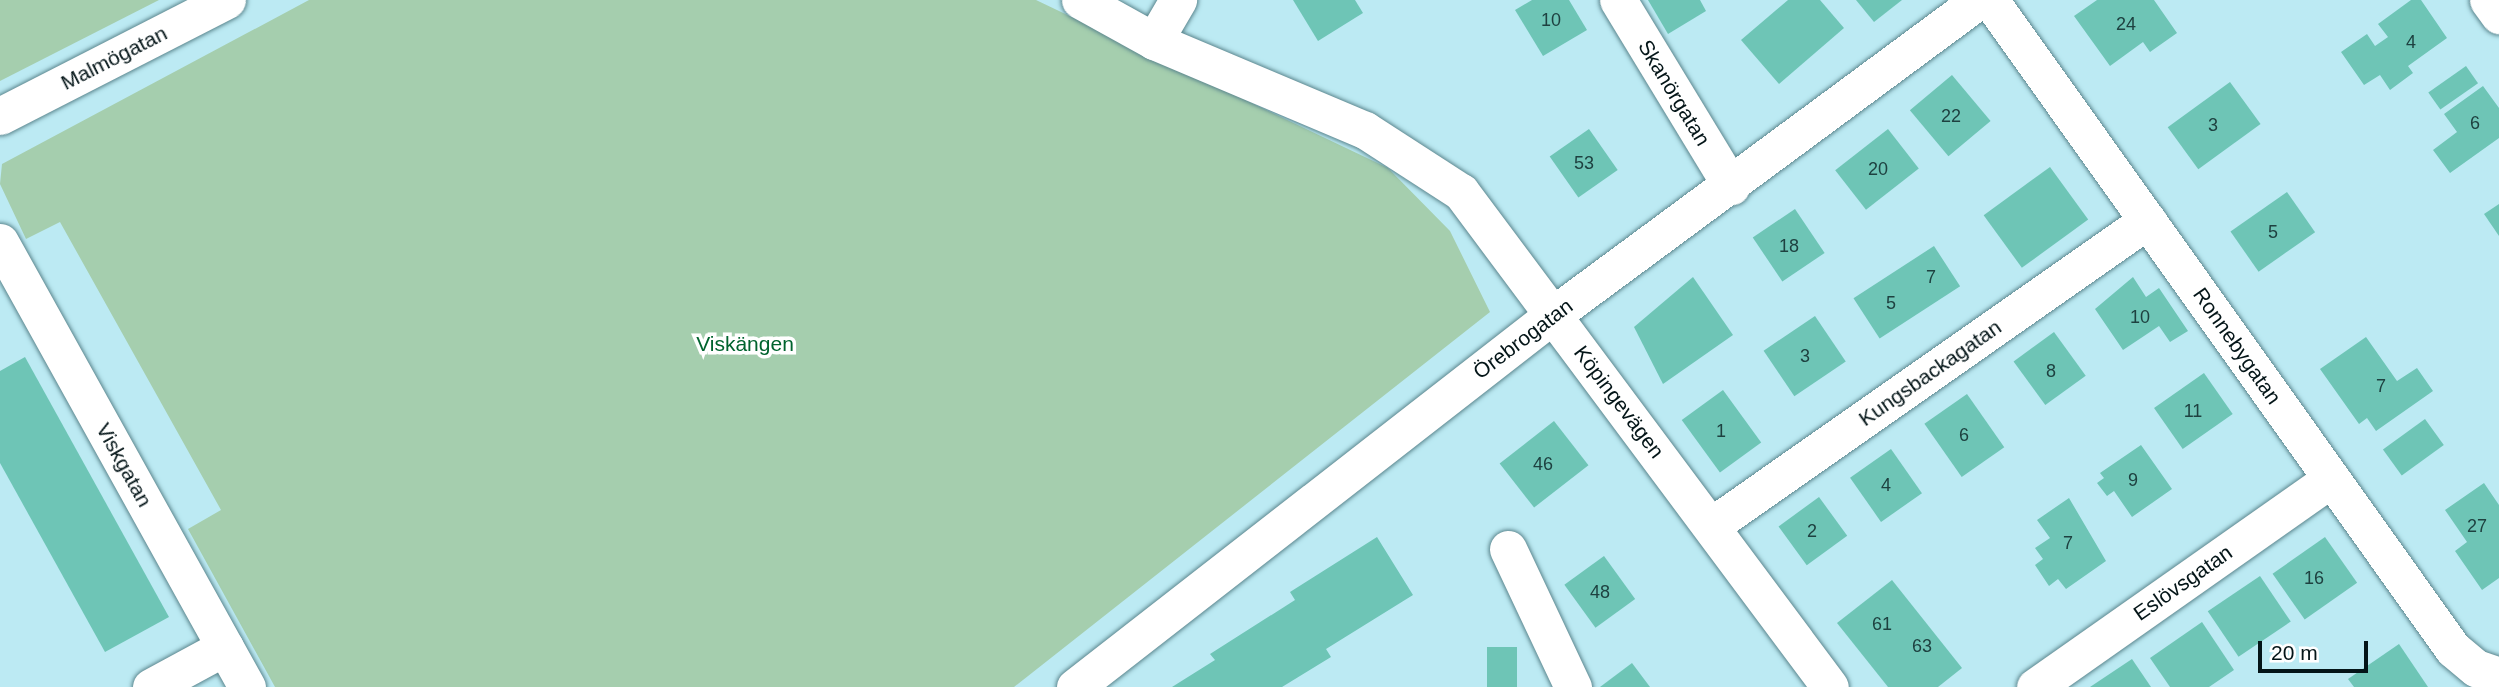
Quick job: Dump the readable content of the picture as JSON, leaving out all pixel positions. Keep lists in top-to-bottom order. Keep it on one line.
{"streets":{"street":["Malmögatan","Skanörgatan","Örebrogatan","Ronnebygatan","Kungsbackagatan","Köpingevägen","Viskgatan","Eslövsgatan"]},"crossings":[["Skanörgatan","Örebrogatan"],["Örebrogatan","Köpingevägen"],["Ronnebygatan","Kungsbackagatan"],["Ronnebygatan","Eslövsgatan"],["Kungsbackagatan","Köpingevägen"]],"parks":["Viskängen"],"house_numbers":["10","24","4","22","6","3","53","20","5","18","7","5","10","3","8","7","11","1","6","46","9","4","27","2","7","16","48","61","63"],"scale_bar":"20 m"}
